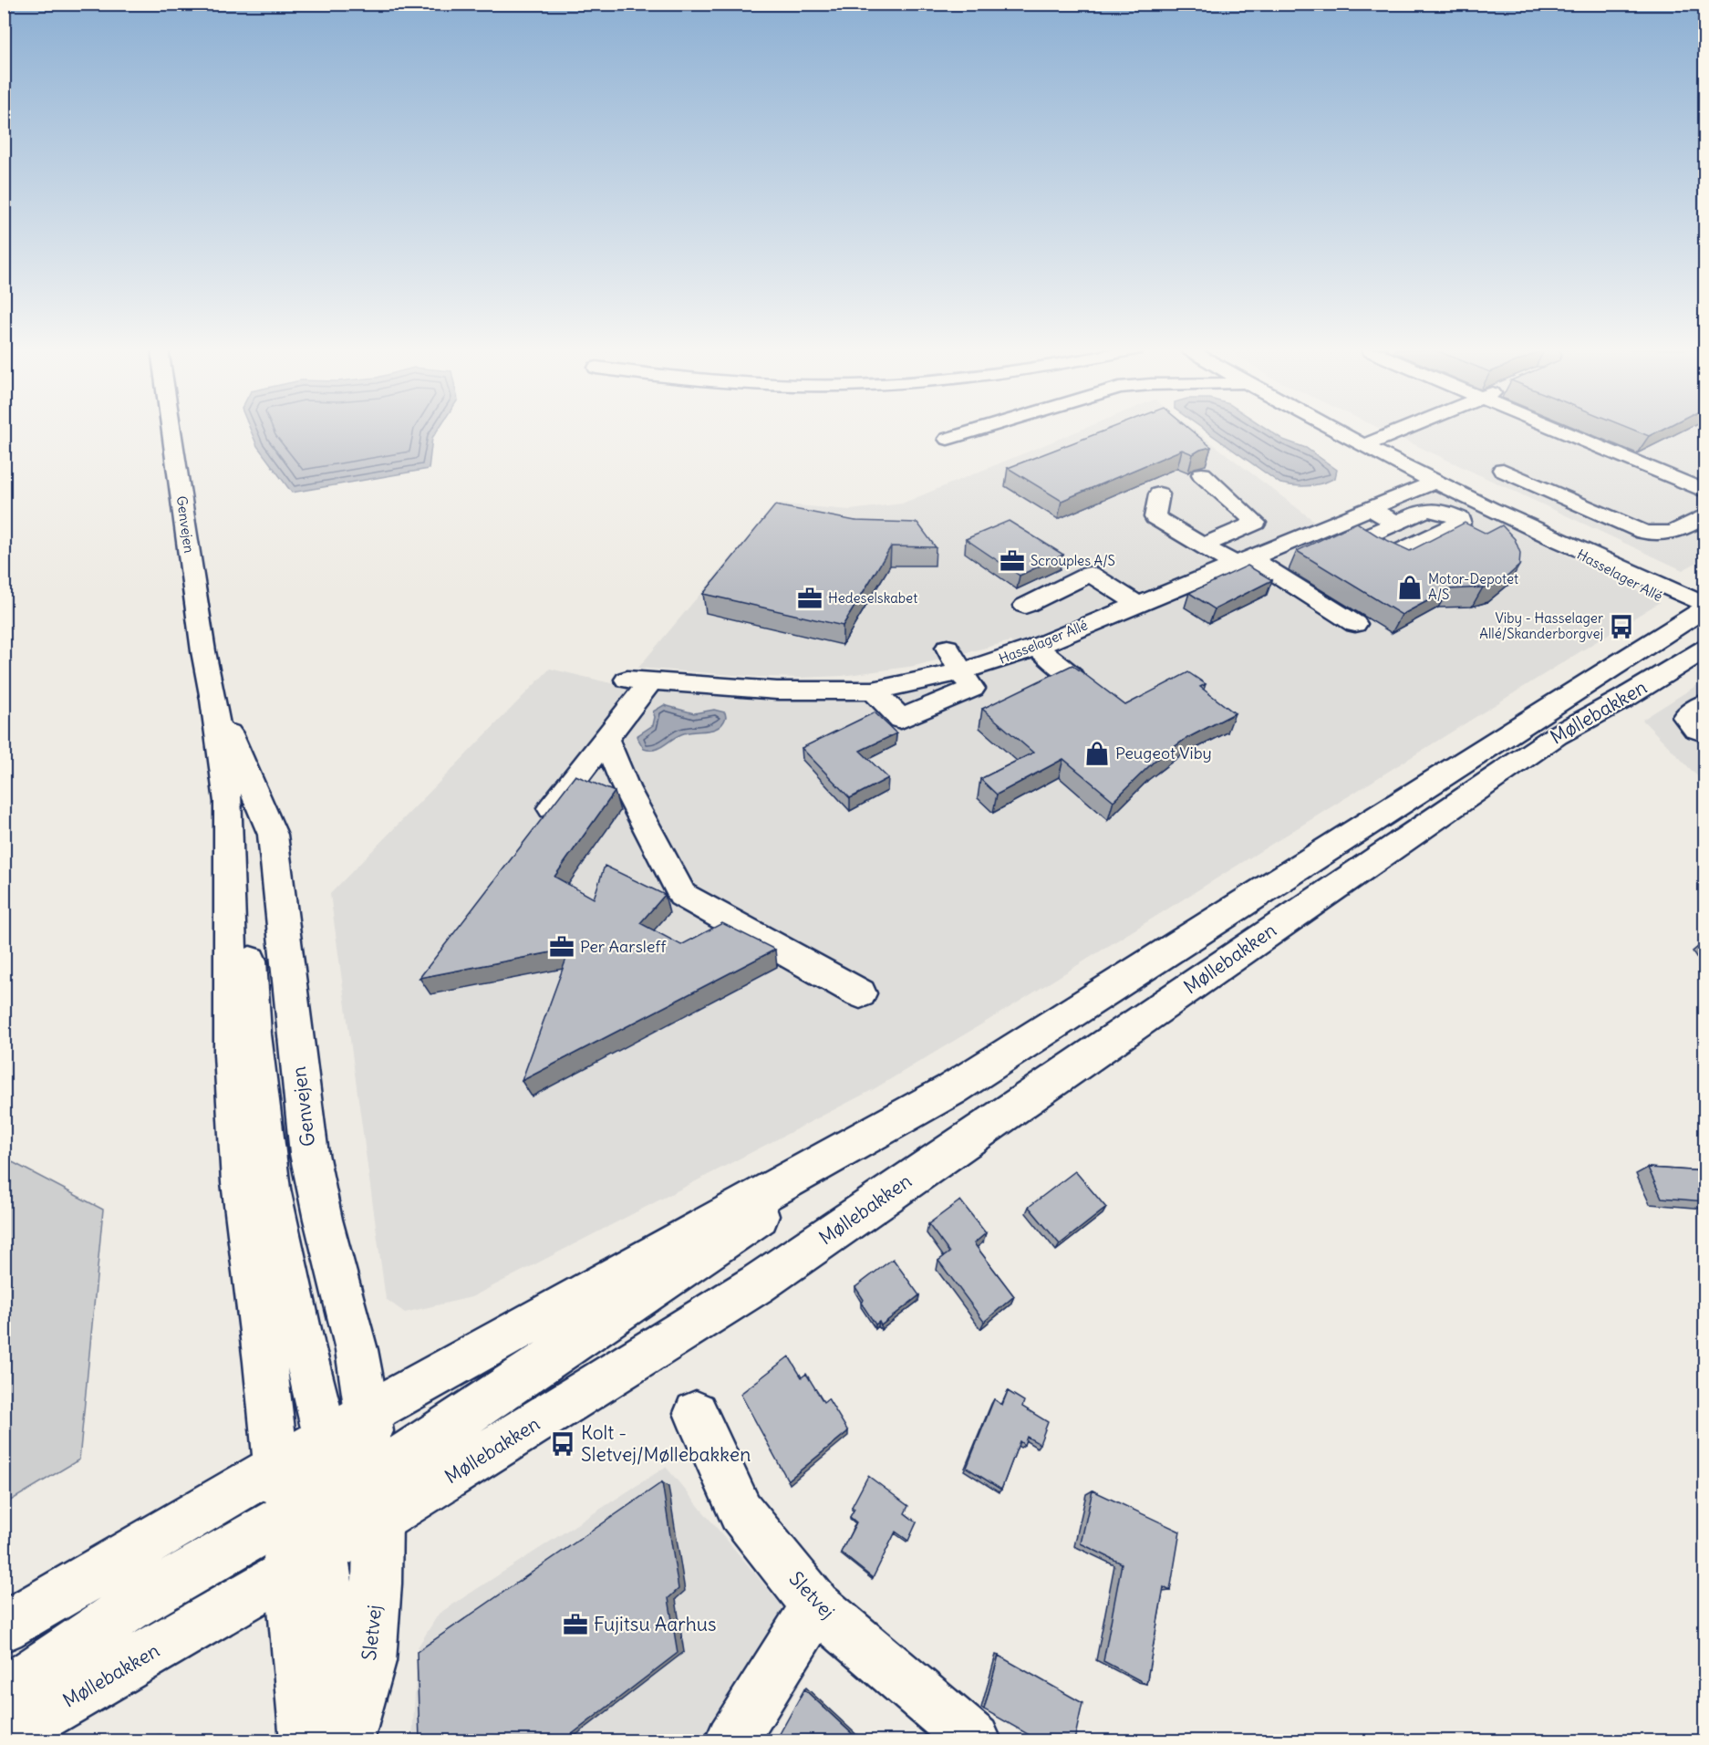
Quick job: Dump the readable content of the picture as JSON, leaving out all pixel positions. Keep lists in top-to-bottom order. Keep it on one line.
{"streets":{"street":["Genvejen","Hasselager Allé","Møllebakken","Sletvej"]},"crossings":[["Genvejen","Møllebakken"],["Genvejen","Sletvej"],["Hasselager Allé","Møllebakken"],["Møllebakken","Sletvej"]],"places":{"office":["Scrouples A/S","Hedeselskabet","Per Aarsleff","Fujitsu Aarhus"],"shop":["Motor-Depotet A/S","Peugeot Viby"],"bus stop":["Viby - Hasselager Allé/Skanderborgvej","Kolt - Sletvej/Møllebakken"]}}
